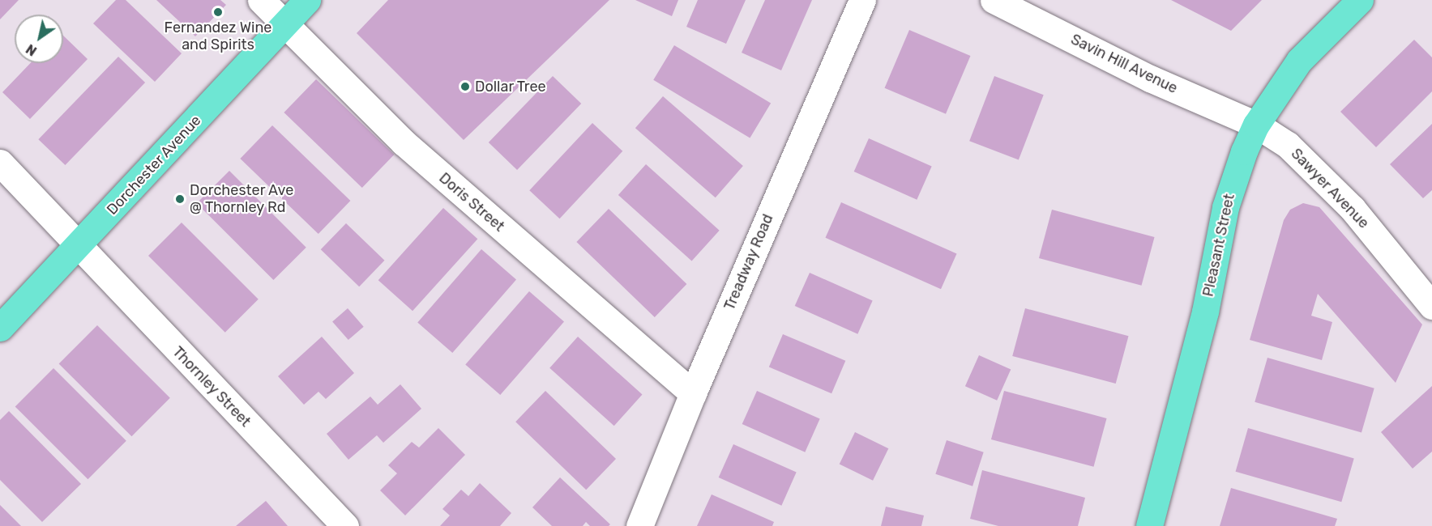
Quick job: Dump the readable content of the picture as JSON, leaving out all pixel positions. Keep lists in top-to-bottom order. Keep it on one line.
{"streets":{"main road":["Dorchester Avenue","Pleasant Street"],"street":["Savin Hill Avenue","Sawyer Avenue","Doris Street","Treadway Road","Thornley Street"]},"crossings":[["Savin Hill Avenue","Sawyer Avenue"],["Savin Hill Avenue","Pleasant Street"],["Dorchester Avenue","Doris Street"],["Dorchester Avenue","Thornley Street"],["Sawyer Avenue","Pleasant Street"],["Doris Street","Treadway Road"]],"places":["Fernandez Wine and Spirits","Dollar Tree","Dorchester Ave @ Thornley Rd"],"north":"bottom left"}
